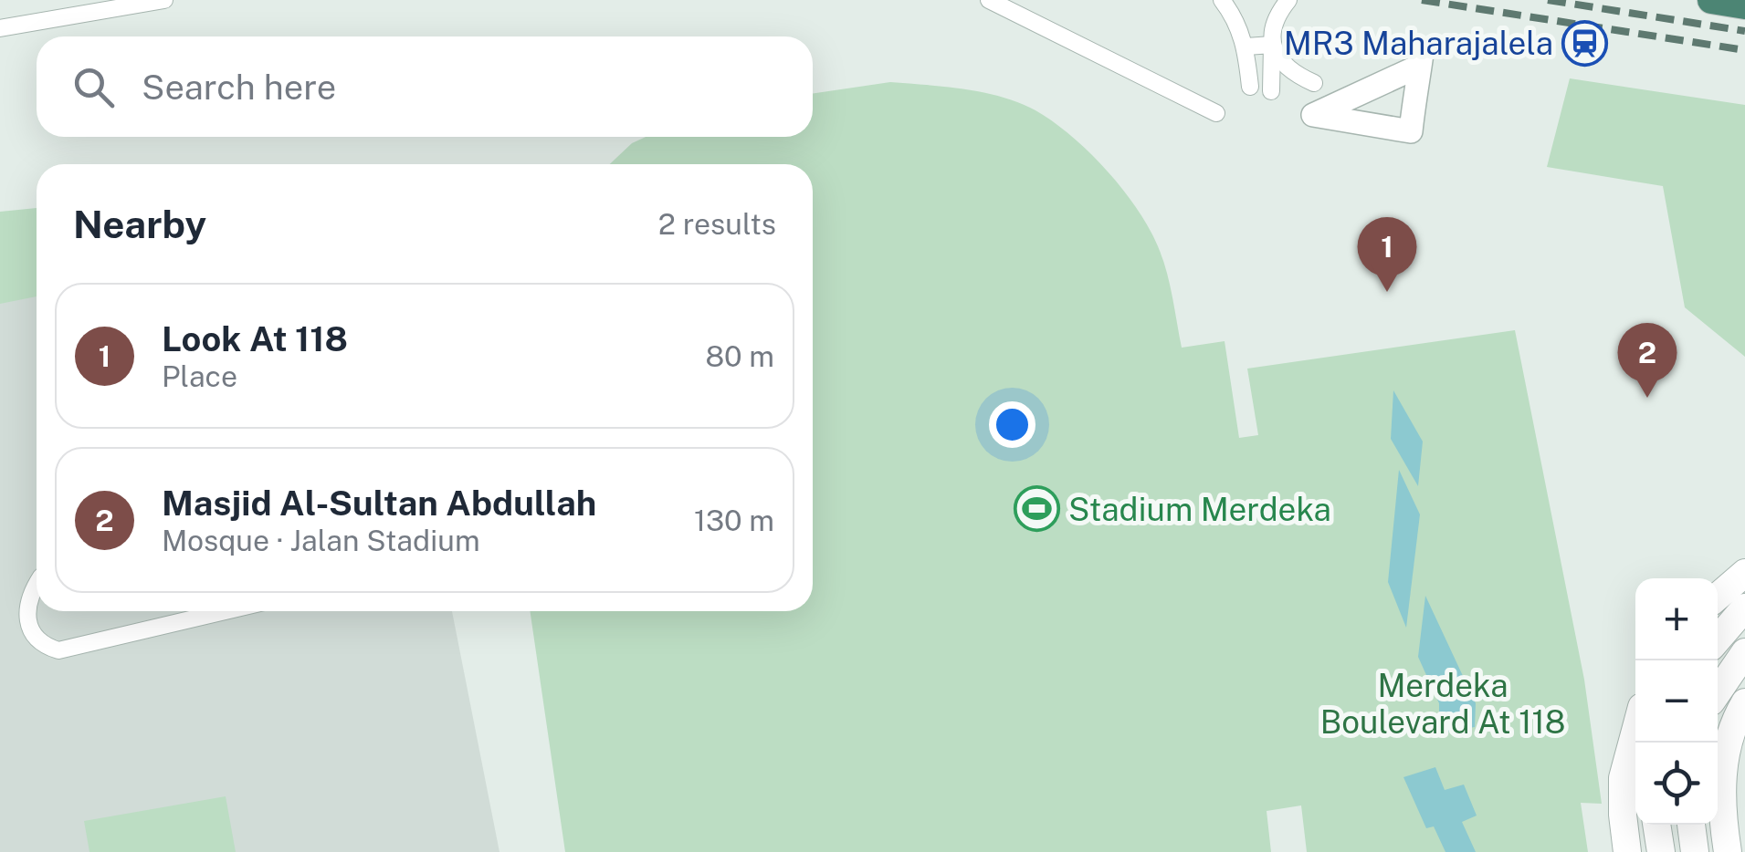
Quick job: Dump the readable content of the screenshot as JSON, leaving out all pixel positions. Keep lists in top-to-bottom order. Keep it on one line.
{"parks":["Merdeka Boulevard At 118"],"places":{"station":["MR3 Maharajalela"],"sports":["Stadium Merdeka"]},"page":{"search":"Search here","heading":["Nearby","2 results"],"pins":["1","2"],"list":[{"mark":"1","name":"Look At 118","note":"Place","value":"80 m"},{"mark":"2","name":"Masjid Al-Sultan Abdullah","note":"Mosque · Jalan Stadium","value":"130 m"}],"map_buttons":["+","−"]}}
